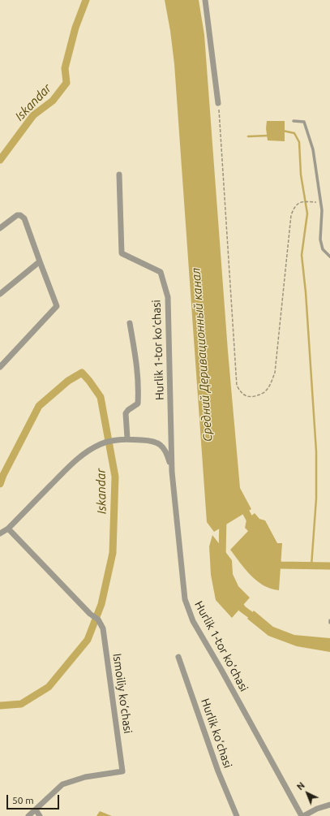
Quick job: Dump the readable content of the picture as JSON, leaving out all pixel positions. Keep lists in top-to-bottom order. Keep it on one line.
{"streets":{"street":["Hurlik 1-tor ko‘chasi","Ismoiliy ko‘chasi","Hurlik ko‘chasi"]},"crossings":[["Hurlik 1-tor ko‘chasi","Ismoiliy ko‘chasi"]],"water":["Iskandar","Средний Деривационный канал"],"scale_bar":"50 m","north":"top left"}
